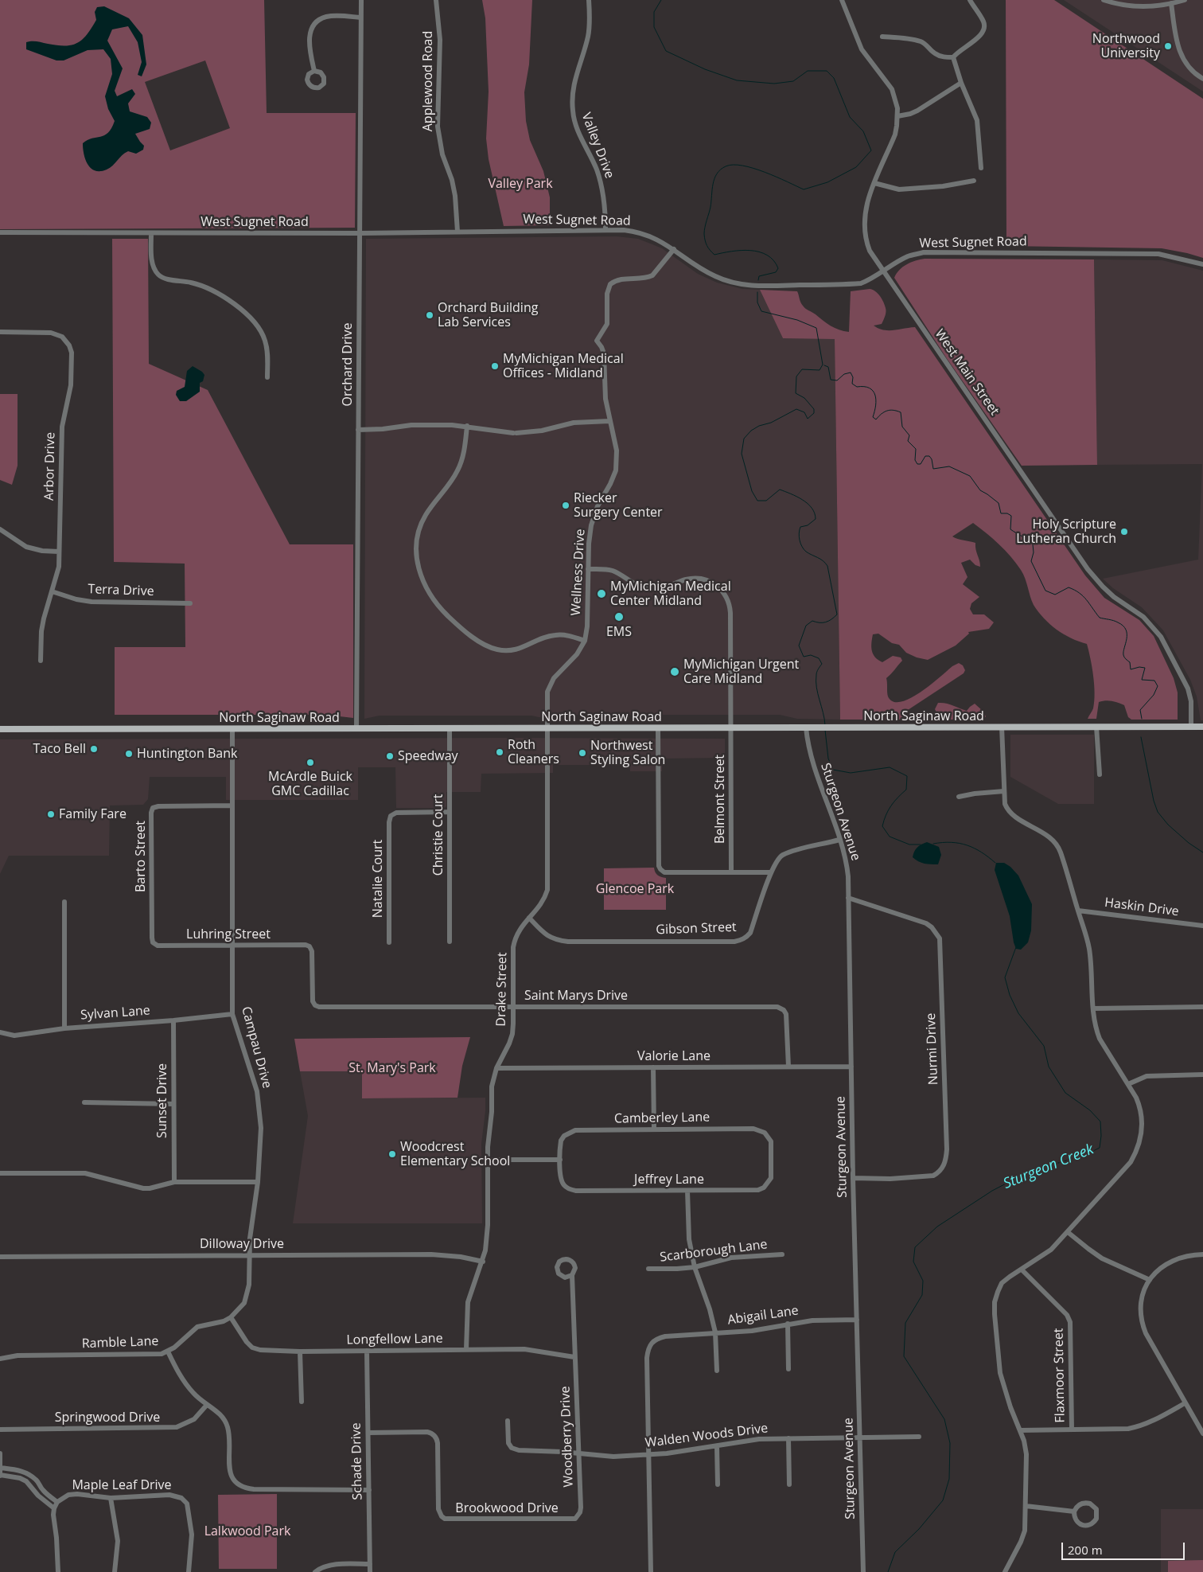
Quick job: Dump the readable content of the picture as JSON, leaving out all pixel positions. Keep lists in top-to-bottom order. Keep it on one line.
{"streets":{"main road":["North Saginaw Road"],"street":["Applewood Road","Valley Drive","West Sugnet Road","Orchard Drive","West Main Street","Arbor Drive","Wellness Drive","Terra Drive","Belmont Street","Sturgeon Avenue","Christie Court","Barto Street","Natalie Court","Haskin Drive","Gibson Street","Luhring Street","Drake Street","Saint Marys Drive","Sylvan Lane","Campau Drive","Nurmi Drive","Valorie Lane","Sunset Drive","Camberley Lane","Jeffrey Lane","Dilloway Drive","Scarborough Lane","Abigail Lane","Longfellow Lane","Ramble Lane","Flaxmoor Street","Springwood Drive","Walden Woods Drive","Woodberry Drive","Schade Drive","Maple Leaf Drive","Brookwood Drive"]},"crossings":[["Applewood Road","West Sugnet Road"],["Valley Drive","West Sugnet Road"],["West Sugnet Road","Orchard Drive"],["West Sugnet Road","West Main Street"],["West Sugnet Road","Wellness Drive"],["Orchard Drive","North Saginaw Road"],["West Main Street","North Saginaw Road"],["Arbor Drive","Terra Drive"],["Wellness Drive","North Saginaw Road"],["Wellness Drive","Belmont Street"],["Wellness Drive","Drake Street"],["North Saginaw Road","Belmont Street"],["North Saginaw Road","Sturgeon Avenue"],["North Saginaw Road","Christie Court"],["North Saginaw Road","Drake Street"],["North Saginaw Road","Campau Drive"],["Sturgeon Avenue","Gibson Street"],["Sturgeon Avenue","Nurmi Drive"],["Sturgeon Avenue","Valorie Lane"],["Sturgeon Avenue","Abigail Lane"],["Sturgeon Avenue","Walden Woods Drive"],["Christie Court","Natalie Court"],["Barto Street","Luhring Street"],["Barto Street","Campau Drive"],["Gibson Street","Drake Street"],["Luhring Street","Saint Marys Drive"],["Luhring Street","Campau Drive"],["Drake Street","Saint Marys Drive"],["Drake Street","Valorie Lane"],["Drake Street","Dilloway Drive"],["Drake Street","Longfellow Lane"],["Saint Marys Drive","Valorie Lane"],["Sylvan Lane","Campau Drive"],["Sylvan Lane","Sunset Drive"],["Campau Drive","Dilloway Drive"],["Campau Drive","Longfellow Lane"],["Campau Drive","Ramble Lane"],["Camberley Lane","Jeffrey Lane"],["Abigail Lane","Walden Woods Drive"],["Longfellow Lane","Ramble Lane"],["Longfellow Lane","Woodberry Drive"],["Longfellow Lane","Schade Drive"],["Walden Woods Drive","Woodberry Drive"],["Woodberry Drive","Brookwood Drive"],["Schade Drive","Brookwood Drive"]],"water":["Sturgeon Creek"],"parks":["Valley Park","Glencoe Park","St. Mary's Park","Lalkwood Park"],"places":["Northwood University","Orchard Building Lab Services","MyMichigan Medical Offices - Midland","Riecker Surgery Center","Holy Scripture Lutheran Church","MyMichigan Medical Center Midland","EMS","MyMichigan Urgent Care Midland","Taco Bell","Roth Cleaners","Northwest Styling Salon","Huntington Bank","Speedway","McArdle Buick GMC Cadillac","Family Fare","Woodcrest Elementary School"],"scale_bar":"200 m"}
